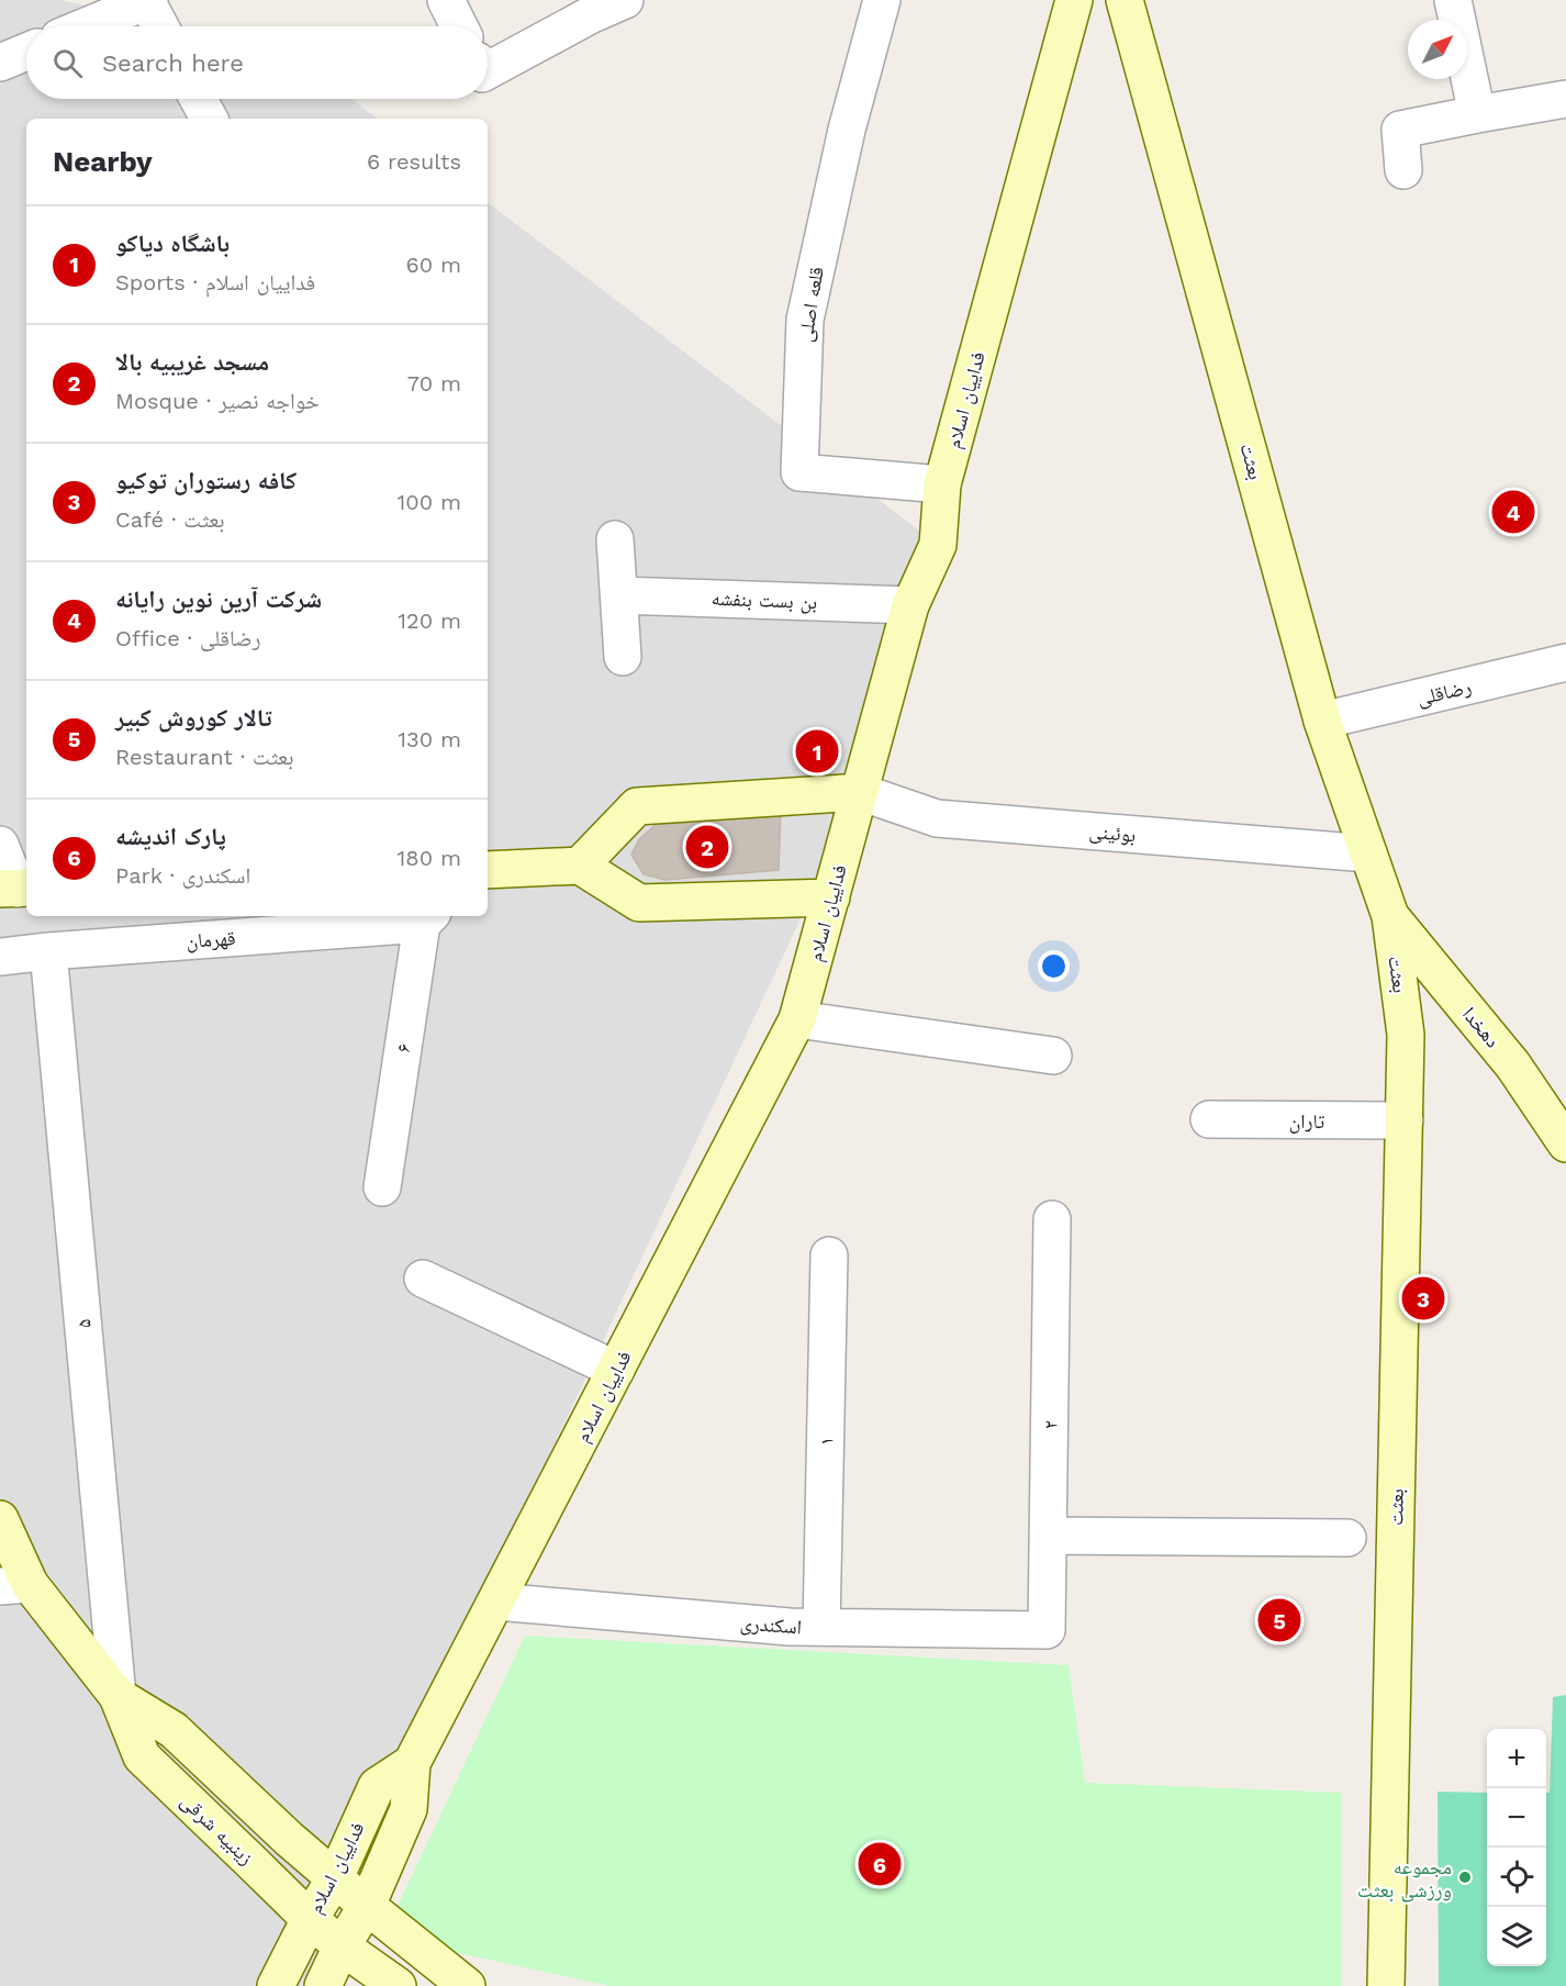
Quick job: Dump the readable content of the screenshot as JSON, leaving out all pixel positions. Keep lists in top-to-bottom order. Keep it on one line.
{"streets":{"main road":["فداییان اسلام","بعثت","دهخدا","زینبیه شرقی"],"street":["قلعه اصلی","بن بست بنفشه","رضاقلی","بوئینی","قهرمان","۶","تاران","۵","۲","۱","اسکندری"]},"crossings":[["قلعه اصلی","فداییان اسلام"],["فداییان اسلام","بن بست بنفشه"],["فداییان اسلام","بوئینی"],["فداییان اسلام","اسکندری"],["فداییان اسلام","زینبیه شرقی"],["بعثت","رضاقلی"],["بعثت","بوئینی"],["بعثت","دهخدا"],["بعثت","تاران"],["قهرمان","۶"],["قهرمان","۵"],["۵","زینبیه شرقی"],["۲","اسکندری"],["۱","اسکندری"]],"places":["مجموعه ورزشی بعثت"],"north":"top right","page":{"search":"Search here","heading":["Nearby","6 results"],"list":[{"mark":"1","name":"باشگاه دیاکو","note":"Sports · فداییان اسلام","value":"60 m"},{"mark":"2","name":"مسجد غریبیه بالا","note":"Mosque · خواجه نصیر","value":"70 m"},{"mark":"3","name":"کافه رستوران توکیو","note":"Café · بعثت","value":"100 m"},{"mark":"4","name":"شرکت آرین نوین رایانه","note":"Office · رضاقلی","value":"120 m"},{"mark":"5","name":"تالار کوروش کبیر","note":"Restaurant · بعثت","value":"130 m"},{"mark":"6","name":"پارک اندیشه","note":"Park · اسکندری","value":"180 m"}],"pins":["4","1","2","3","5","6"],"map_buttons":["+","−"]}}
